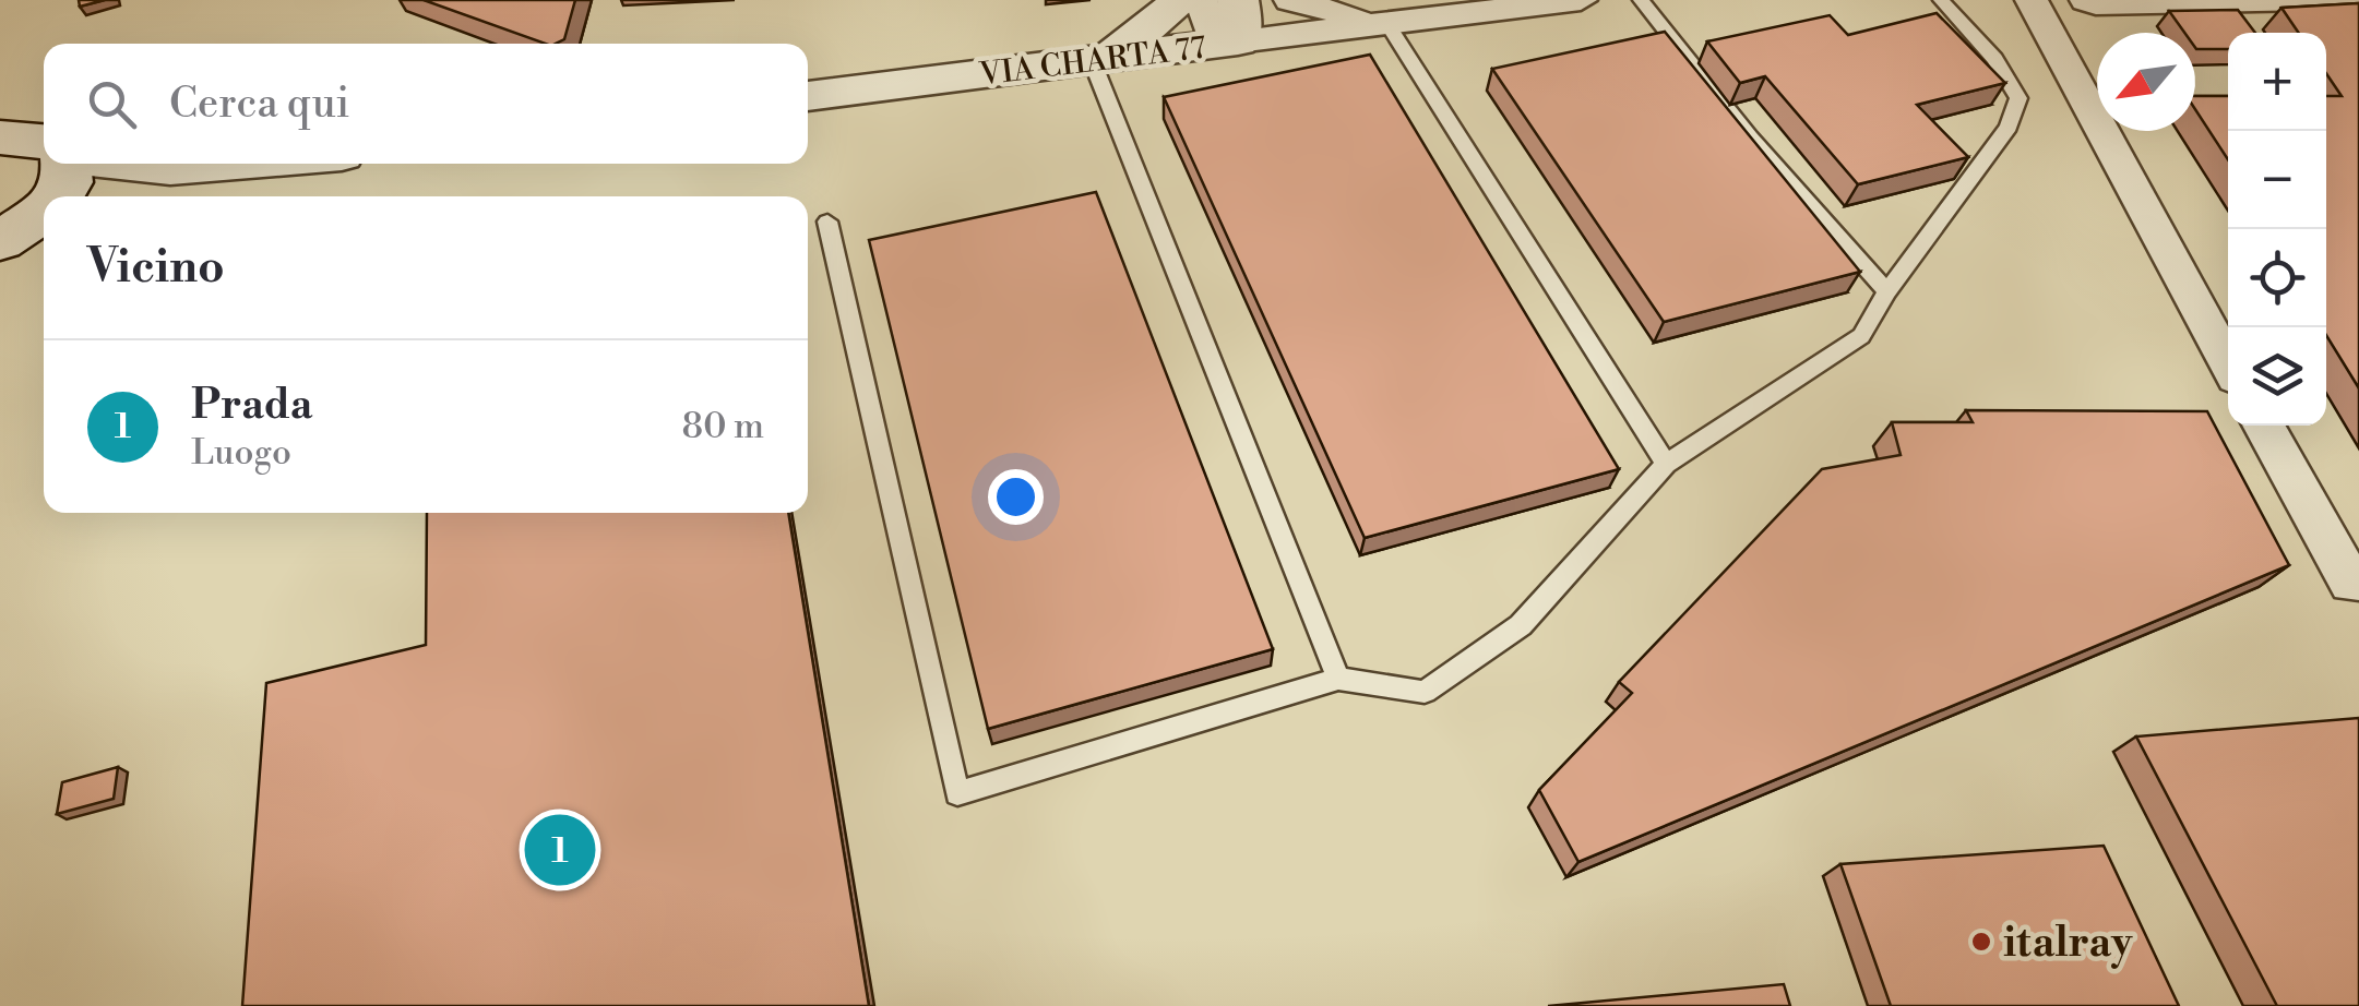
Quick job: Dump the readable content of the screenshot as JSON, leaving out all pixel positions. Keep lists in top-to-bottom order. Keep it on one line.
{"streets":{"street":["VIA CHARTA 77"]},"places":["italray"],"north":"bottom left","page":{"map_buttons":["+","−"],"search":"Cerca qui","heading":"Vicino","list":[{"mark":"1","name":"Prada","note":"Luogo","value":"80 m"}],"pins":"1"}}
